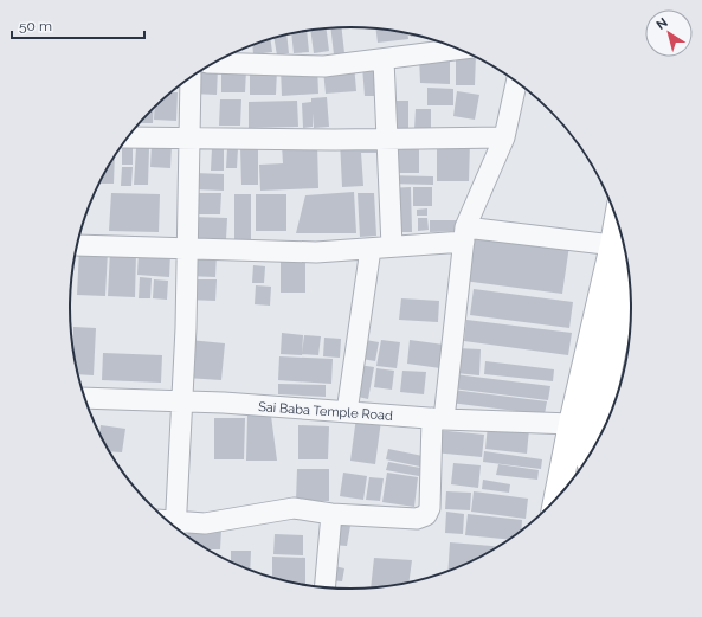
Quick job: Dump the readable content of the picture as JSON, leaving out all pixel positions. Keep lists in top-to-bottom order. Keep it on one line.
{"streets":{"street":["Sai Baba Temple Road"]},"scale_bar":"50 m","north":"top left"}
